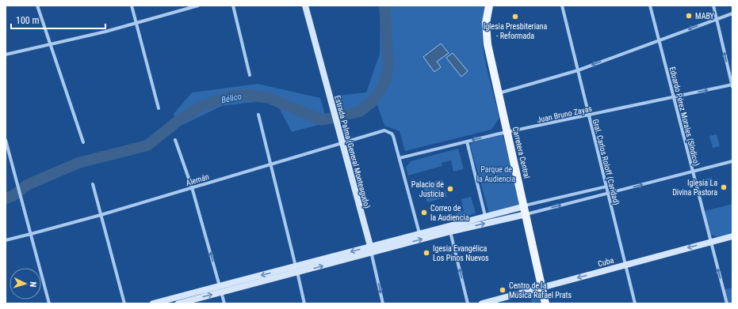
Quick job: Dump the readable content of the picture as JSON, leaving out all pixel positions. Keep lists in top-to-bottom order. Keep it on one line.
{"streets":{"main road":["Estrada Palma (General Monteagudo)","Carretera Central","Cuba"],"street":["Juan Bruno Zayas","Eduardo Pérez Morales (Síndico)","Gral. Carlos Roloff (Caridad)","Alemán"]},"crossings":[["Juan Bruno Zayas","Eduardo Pérez Morales (Síndico)"],["Juan Bruno Zayas","Carretera Central"],["Juan Bruno Zayas","Gral. Carlos Roloff (Caridad)"],["Juan Bruno Zayas","Alemán"],["Eduardo Pérez Morales (Síndico)","Cuba"],["Estrada Palma (General Monteagudo)","Alemán"],["Carretera Central","Cuba"],["Gral. Carlos Roloff (Caridad)","Cuba"]],"one_way":["Cuba"],"water":["Bélico"],"parks":["Parque de la Audiencia"],"places":["MABY","Iglesia Presbiteriana - Reformada","Iglesia La Divina Pastora","Palacio de Justicia","Correo de la Audiencia","Igesia Evangélica Los Pinos Nuevos","Centro de la Música Rafael Prats"],"scale_bar":"100 m","north":"right"}
